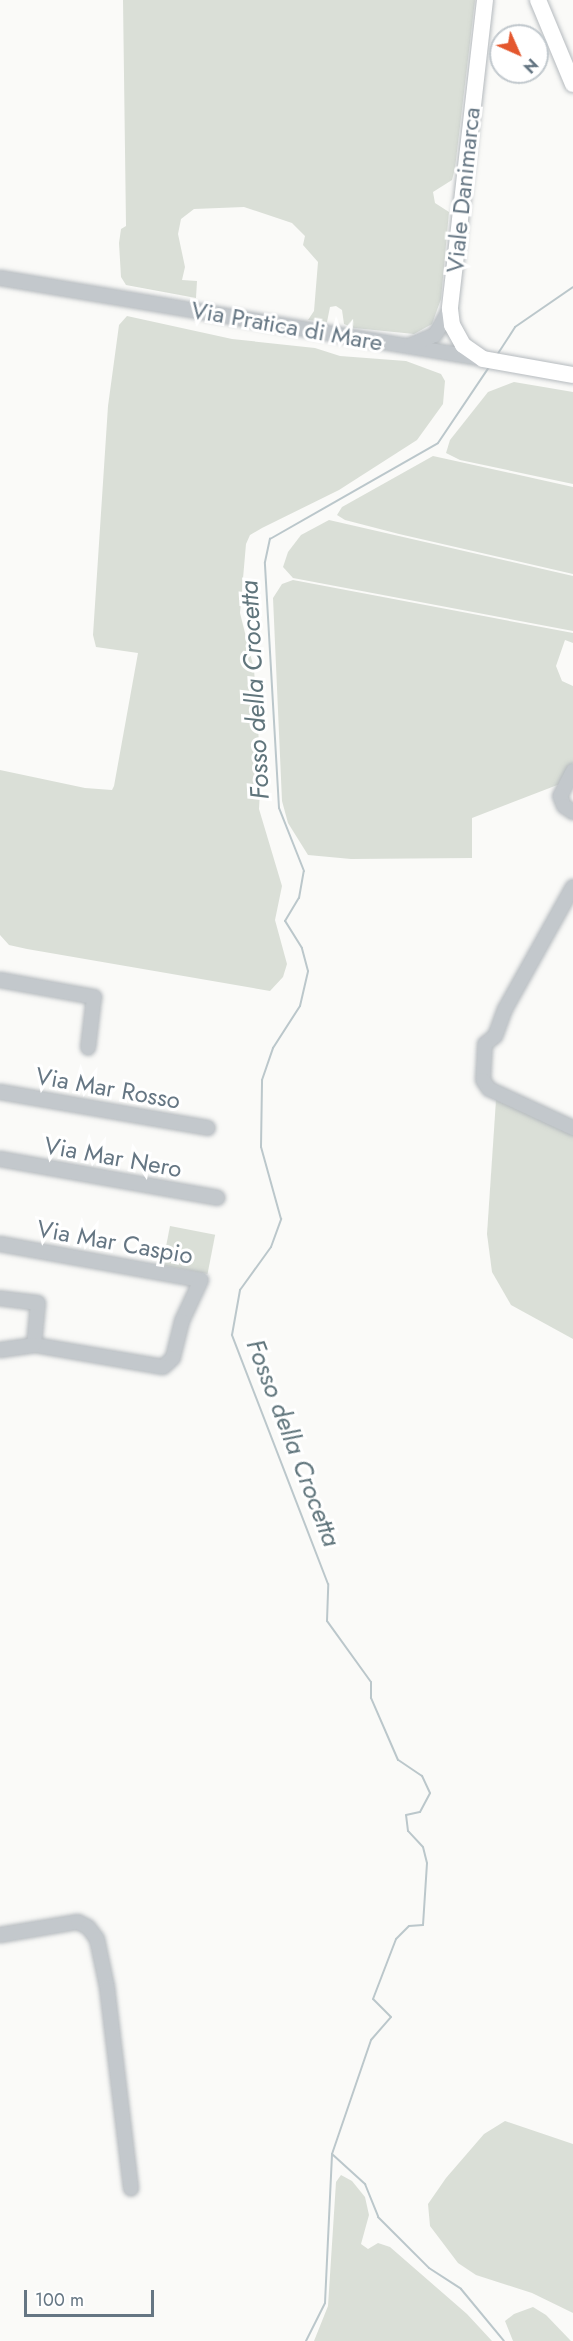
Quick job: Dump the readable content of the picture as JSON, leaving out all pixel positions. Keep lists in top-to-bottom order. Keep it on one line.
{"streets":{"main road":["Viale Danimarca","Via Pratica di Mare"],"street":["Via Mar Rosso","Via Mar Nero","Via Mar Caspio"]},"crossings":[["Viale Danimarca","Via Pratica di Mare"]],"water":["Fosso della Crocetta"],"scale_bar":"100 m","north":"bottom right"}
